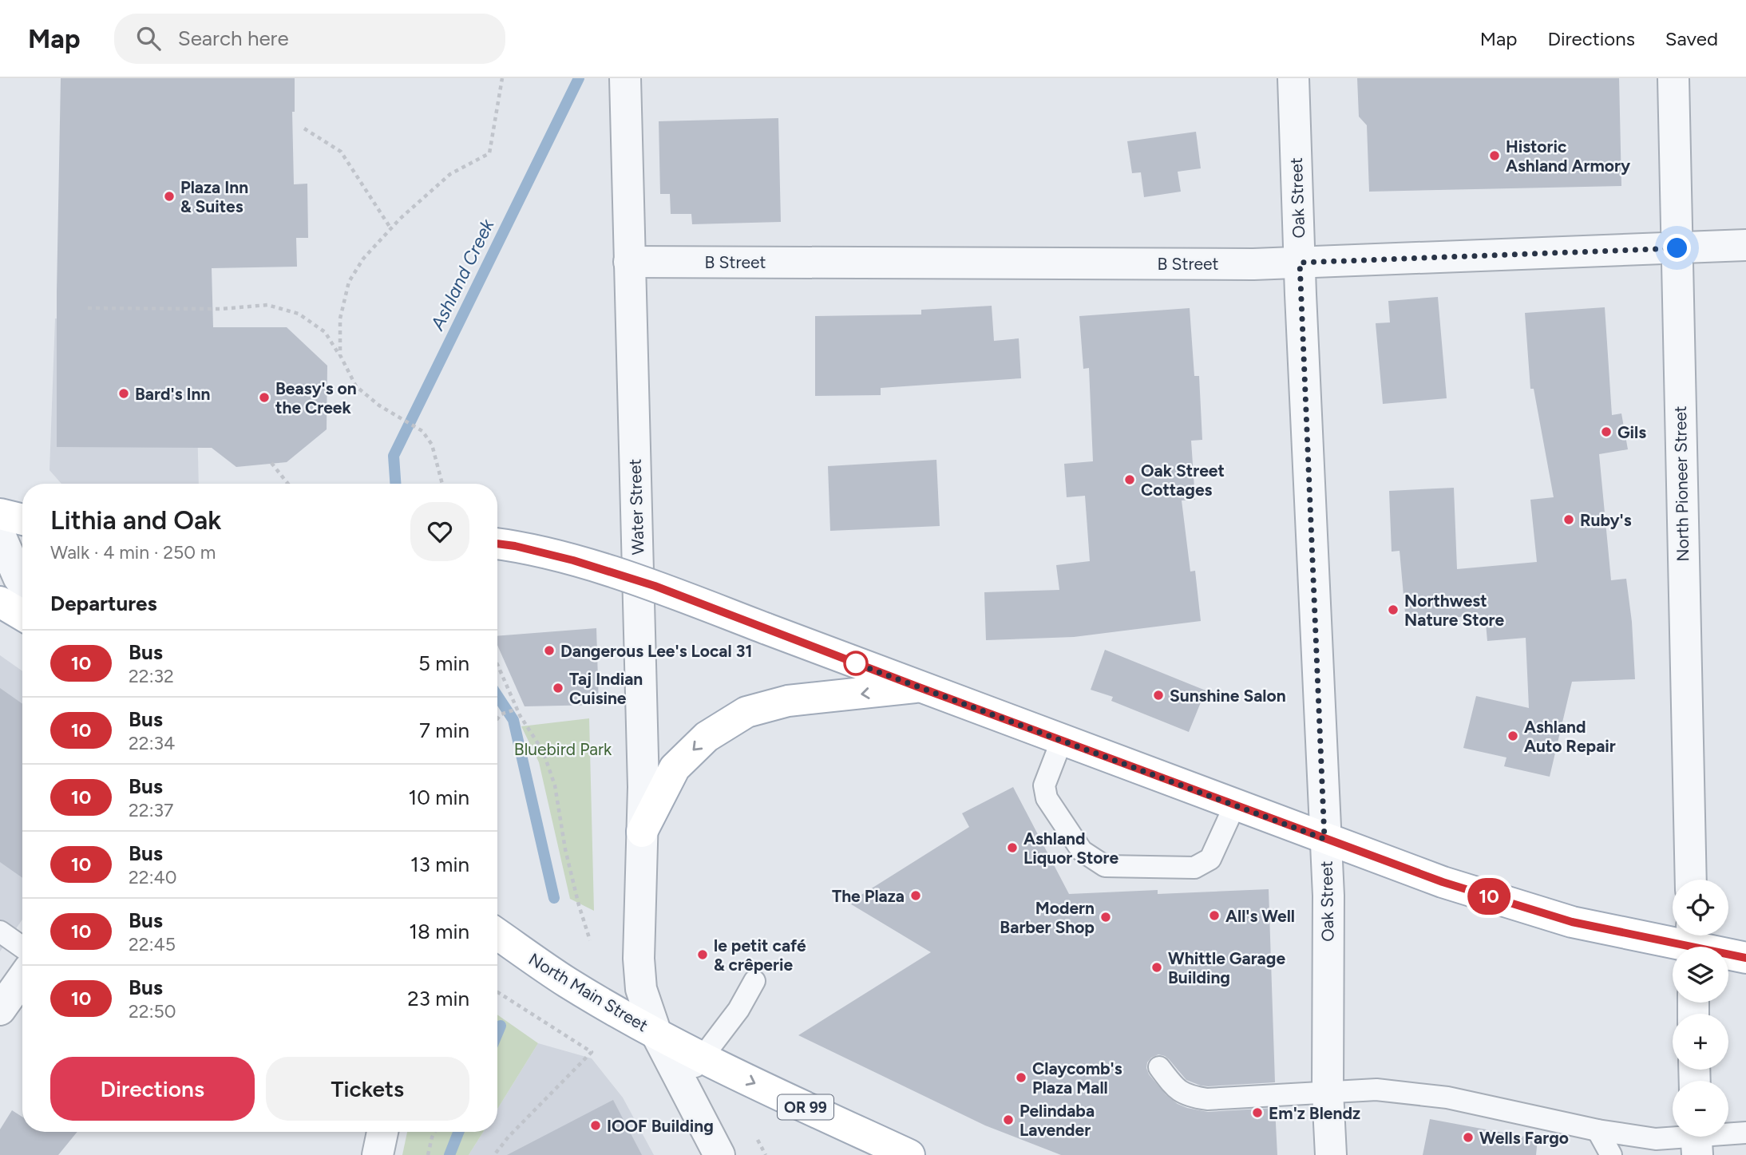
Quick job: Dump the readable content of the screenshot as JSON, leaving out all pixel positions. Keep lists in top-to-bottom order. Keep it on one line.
{"streets":{"main road":["North Main Street","OR 99"],"street":["Oak Street","B Street","North Pioneer Street","Water Street"]},"crossings":[["Oak Street","B Street"],["B Street","North Pioneer Street"],["B Street","Water Street"],["Water Street","North Main Street"],["Water Street","OR 99"],["North Main Street","OR 99"]],"water":["Ashland Creek"],"parks":["Bluebird Park"],"places":["Historic Ashland Armory","Plaza Inn & Suites","Bard's Inn","Beasy's on the Creek","Gils","Oak Street Cottages","Ruby's","Northwest Nature Store","Dangerous Lee's Local 31","Taj Indian Cuisine","Sunshine Salon","Ashland Auto Repair","Ashland Liquor Store","The Plaza","All's Well","Modern Barber Shop","le petit café & crêperie","Whittle Garage Building","Claycomb's Plaza Mall","Em'z Blendz","Pelindaba Lavender","IOOF Building","Wells Fargo"],"lines":["bus line 10"],"page":{"header":"Map","search":"Search here","nav":["Map","Directions","Saved"],"on_map":"10","heading":[["Lithia and Oak","Walk · 4 min · 250 m"],"Departures"],"list":[{"mark":"10","name":"Bus","note":"22:32","value":"5 min"},{"mark":"10","name":"Bus","note":"22:34","value":"7 min"},{"mark":"10","name":"Bus","note":"22:37","value":"10 min"},{"mark":"10","name":"Bus","note":"22:40","value":"13 min"},{"mark":"10","name":"Bus","note":"22:45","value":"18 min"},{"mark":"10","name":"Bus","note":"22:50","value":"23 min"}],"map_buttons":["+","−"],"buttons":["Directions","Tickets"]}}
